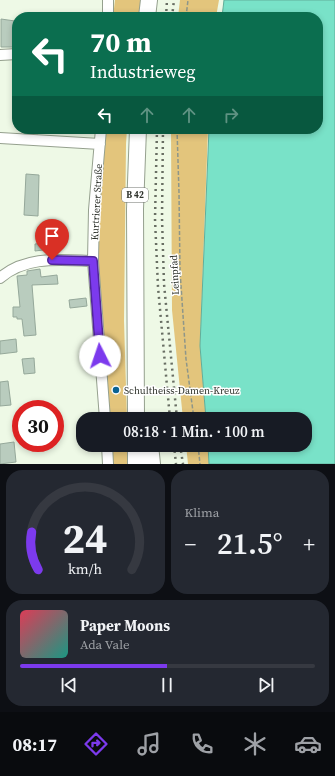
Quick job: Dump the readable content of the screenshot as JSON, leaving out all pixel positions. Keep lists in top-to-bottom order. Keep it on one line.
{"streets":{"main road":["B 42"],"street":["Kurtrierer Straße"],"path":["Leinpfad"]},"places":["Schultheiss-Damen-Kreuz"],"page":{"turn":["70 m","Industrieweg"],"limit":"30","trip":"08:18 · 1 Min. · 100 m","tile":"Klima","heat":["−","21.5°","+"],"song":["Paper Moons","Ada Vale"],"tabs":"08:17","gauge":["24","km/h"]}}
